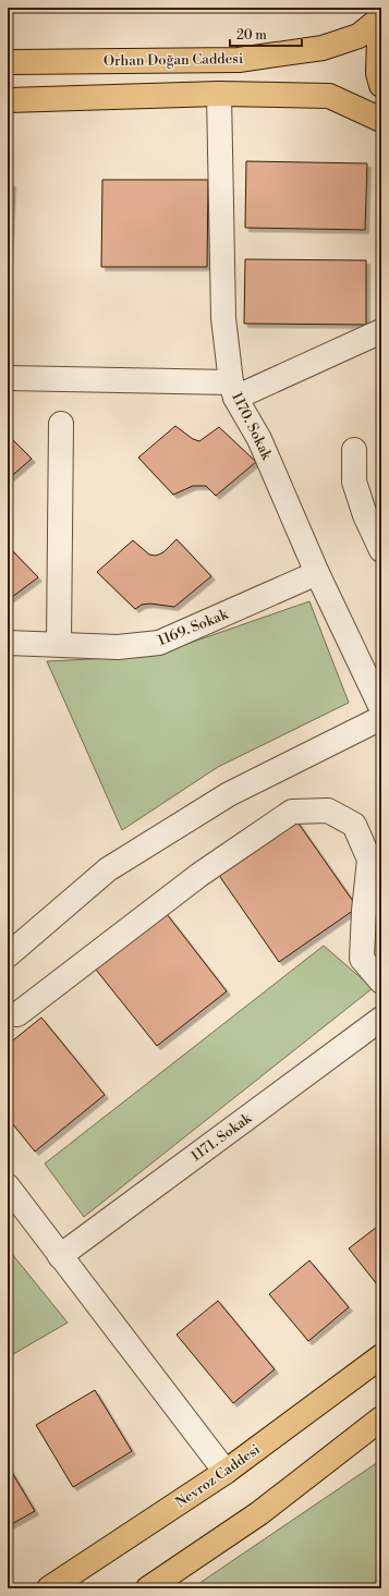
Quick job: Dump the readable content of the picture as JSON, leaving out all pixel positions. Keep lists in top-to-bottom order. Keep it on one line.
{"streets":{"main road":["Orhan Doğan Caddesi","Nevroz Caddesi"],"street":["1170. Sokak","1169. Sokak","1171. Sokak"]},"crossings":[["1170. Sokak","1169. Sokak"]],"scale_bar":"20 m"}
